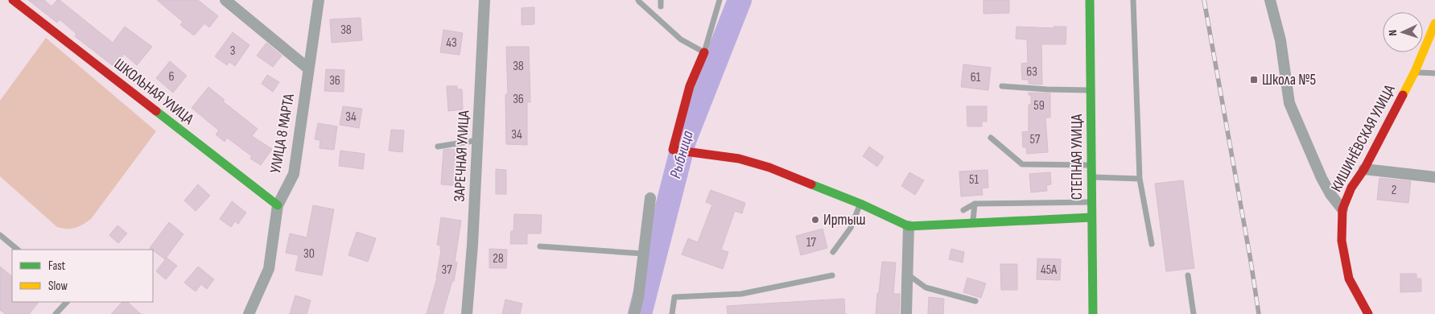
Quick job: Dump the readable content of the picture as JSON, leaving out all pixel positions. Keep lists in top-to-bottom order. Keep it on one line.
{"streets":{"street":["ШКОЛЬНАЯ УЛИЦА","УЛИЦА 8 МАРТА","КИШИНЁВСКАЯ УЛИЦА","ЗАРЕЧНАЯ УЛИЦА","СТЕПНАЯ УЛИЦА"]},"crossings":[["ШКОЛЬНАЯ УЛИЦА","УЛИЦА 8 МАРТА"]],"water":["Рыбница"],"places":{"transit":["Школа №5"],"other":["Иртыш"]},"house_numbers":["38","43","3","38","63","6","61","36","36","59","34","34","57","51","2","17","30","28","37","45А"],"legend":["Fast","Slow"],"north":"left"}
